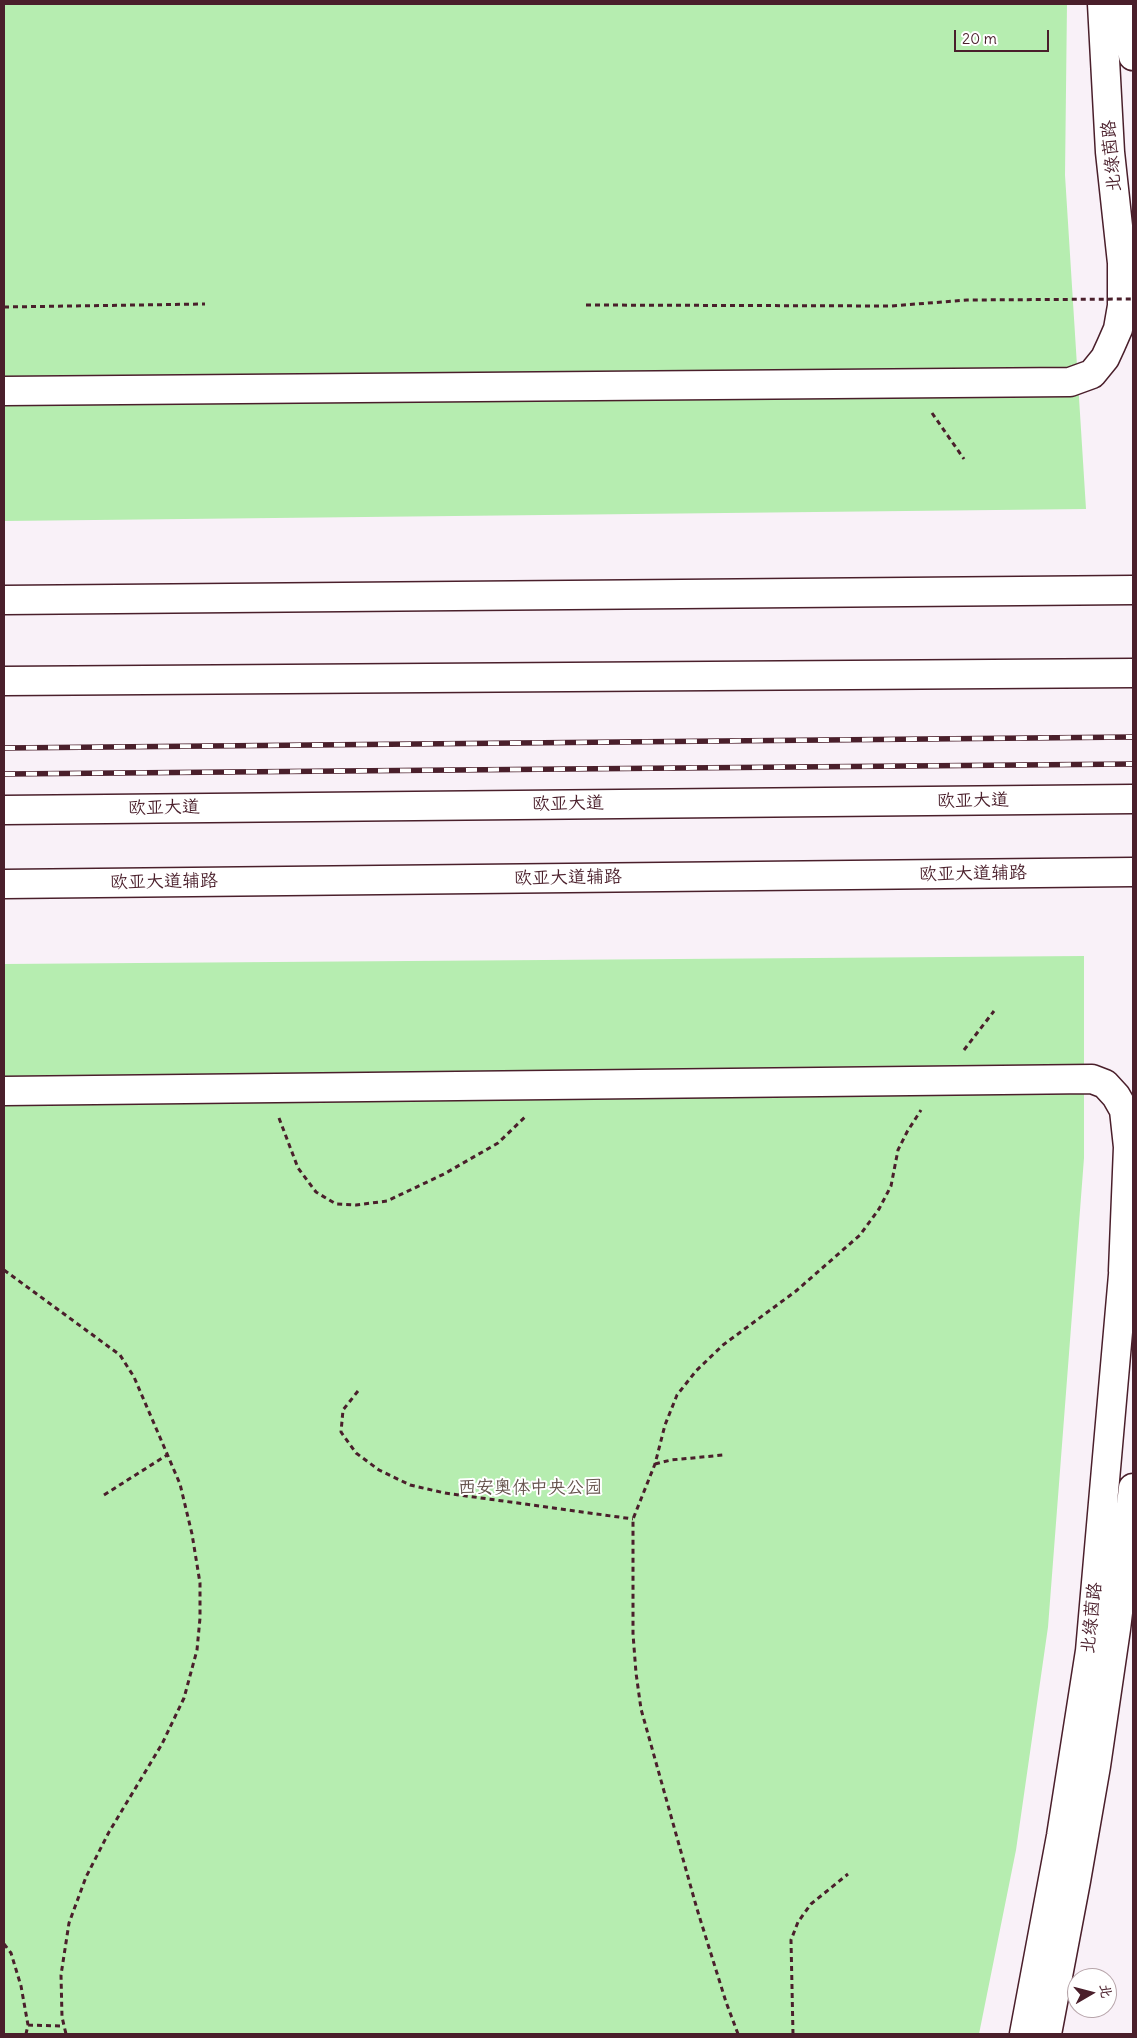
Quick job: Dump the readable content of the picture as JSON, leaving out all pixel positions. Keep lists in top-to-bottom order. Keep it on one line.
{"streets":{"street":["北绿茵路","欧亚大道","欧亚大道辅路"]},"parks":["西安奥体中央公园"],"scale_bar":"20 m","north":"right"}
